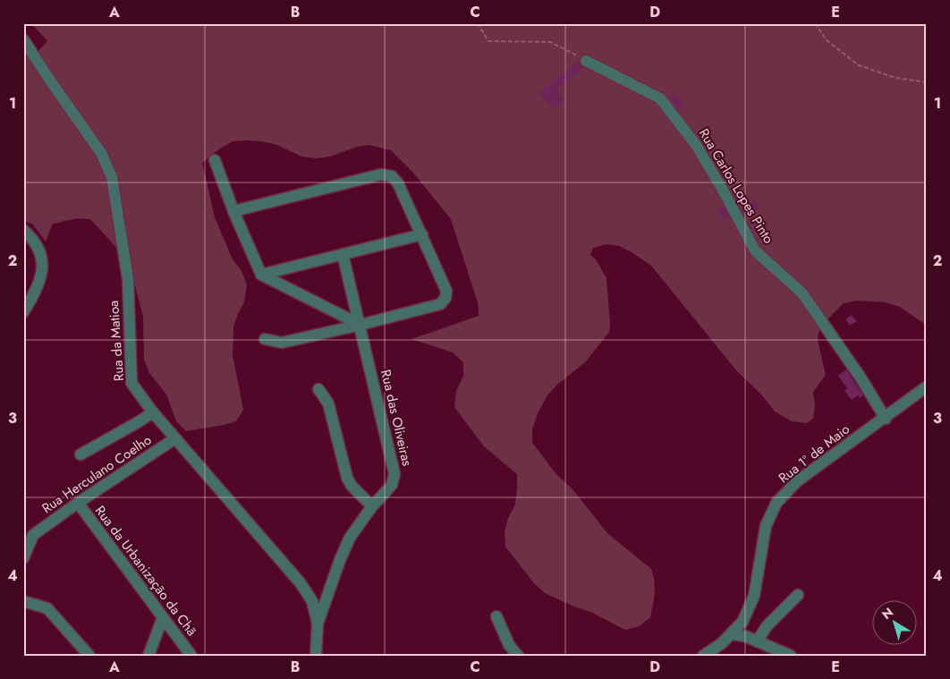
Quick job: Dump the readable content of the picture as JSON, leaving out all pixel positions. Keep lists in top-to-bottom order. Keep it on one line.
{"streets":{"street":["Rua Carlos Lopes Pinto","Rua da Matioa","Rua das Oliveiras","Rua 1º de Maio","Rua Herculano Coelho","Rua da Urbanização da Chã"]},"crossings":[["Rua Carlos Lopes Pinto","Rua 1º de Maio"],["Rua da Matioa","Rua das Oliveiras"],["Rua da Matioa","Rua Herculano Coelho"],["Rua Herculano Coelho","Rua da Urbanização da Chã"]],"north":"top left","grid":{"columns":["A","B","C","D","E"],"rows":["1","2","3","4"]}}
